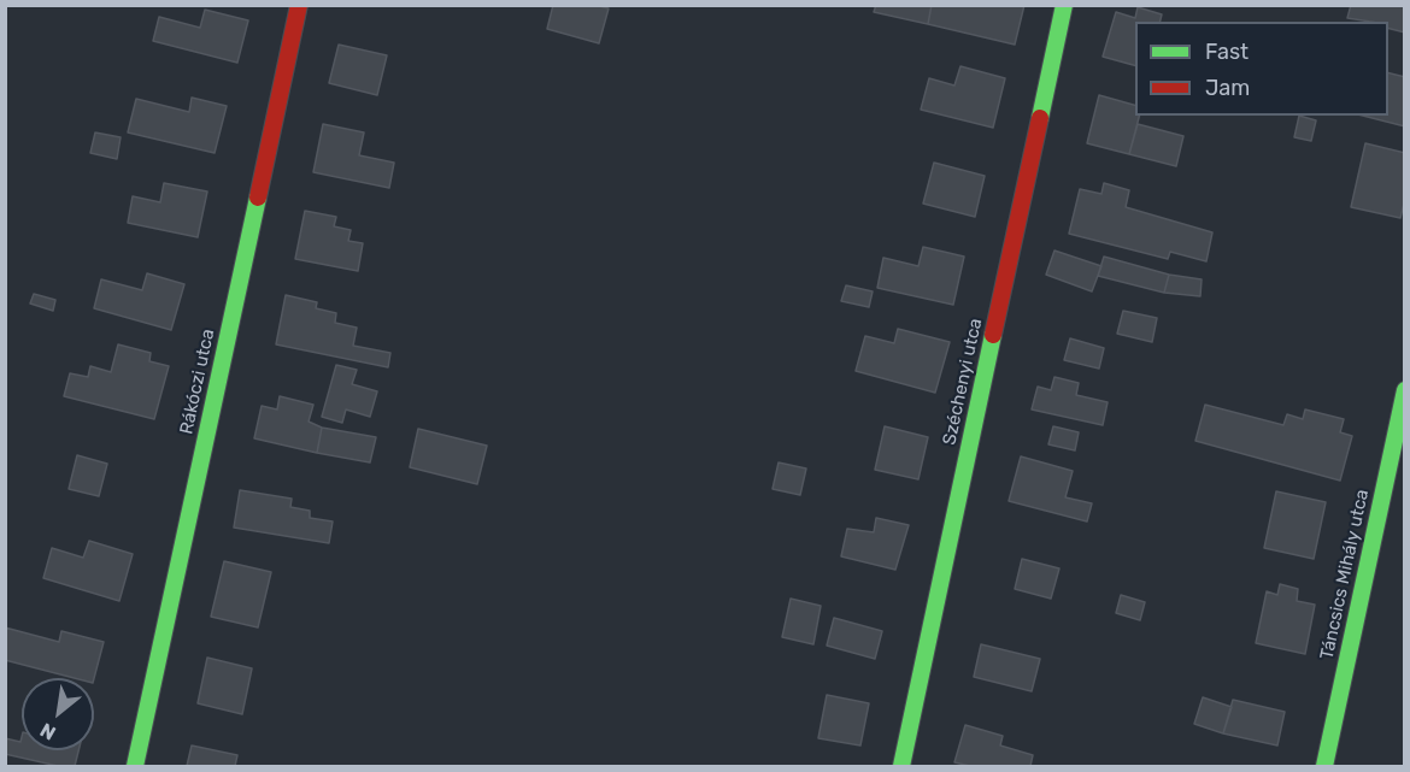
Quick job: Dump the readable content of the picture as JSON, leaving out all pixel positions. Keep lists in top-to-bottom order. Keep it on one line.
{"streets":{"street":["Rákóczi utca","Széchenyi utca","Táncsics Mihály utca"]},"legend":["Fast","Jam"],"north":"bottom left"}
